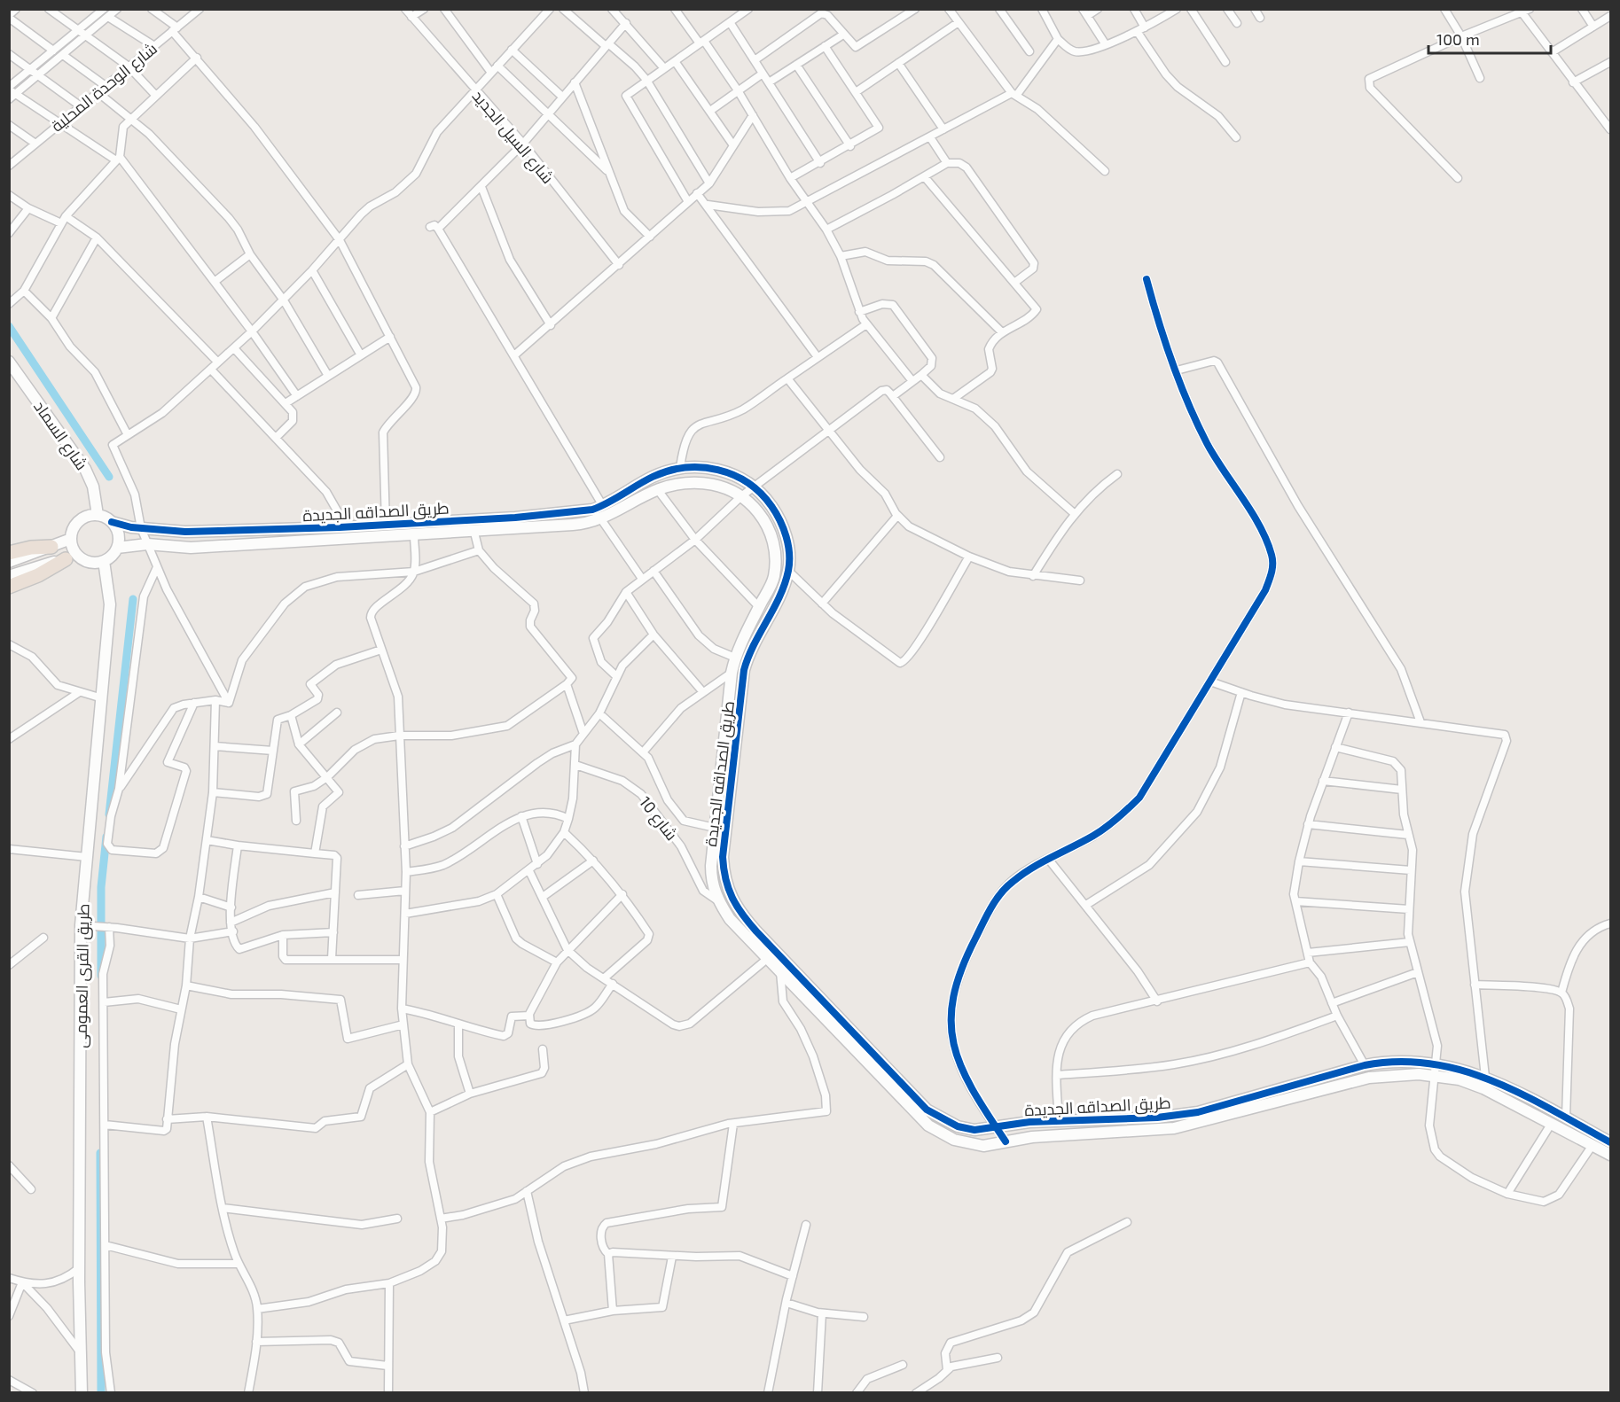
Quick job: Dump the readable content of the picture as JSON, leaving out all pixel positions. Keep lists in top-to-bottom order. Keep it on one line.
{"streets":{"street":["شارع الوحدة المحلية","شارع السيل الجديد","شارع السماد","طريق الصداقه الجديدة","شارع 10","طريق القرى العمومى"]},"crossings":[["شارع السماد","طريق الصداقه الجديدة"],["شارع السماد","طريق القرى العمومى"],["طريق الصداقه الجديدة","شارع 10"],["طريق الصداقه الجديدة","طريق القرى العمومى"]],"scale_bar":"100 m"}
